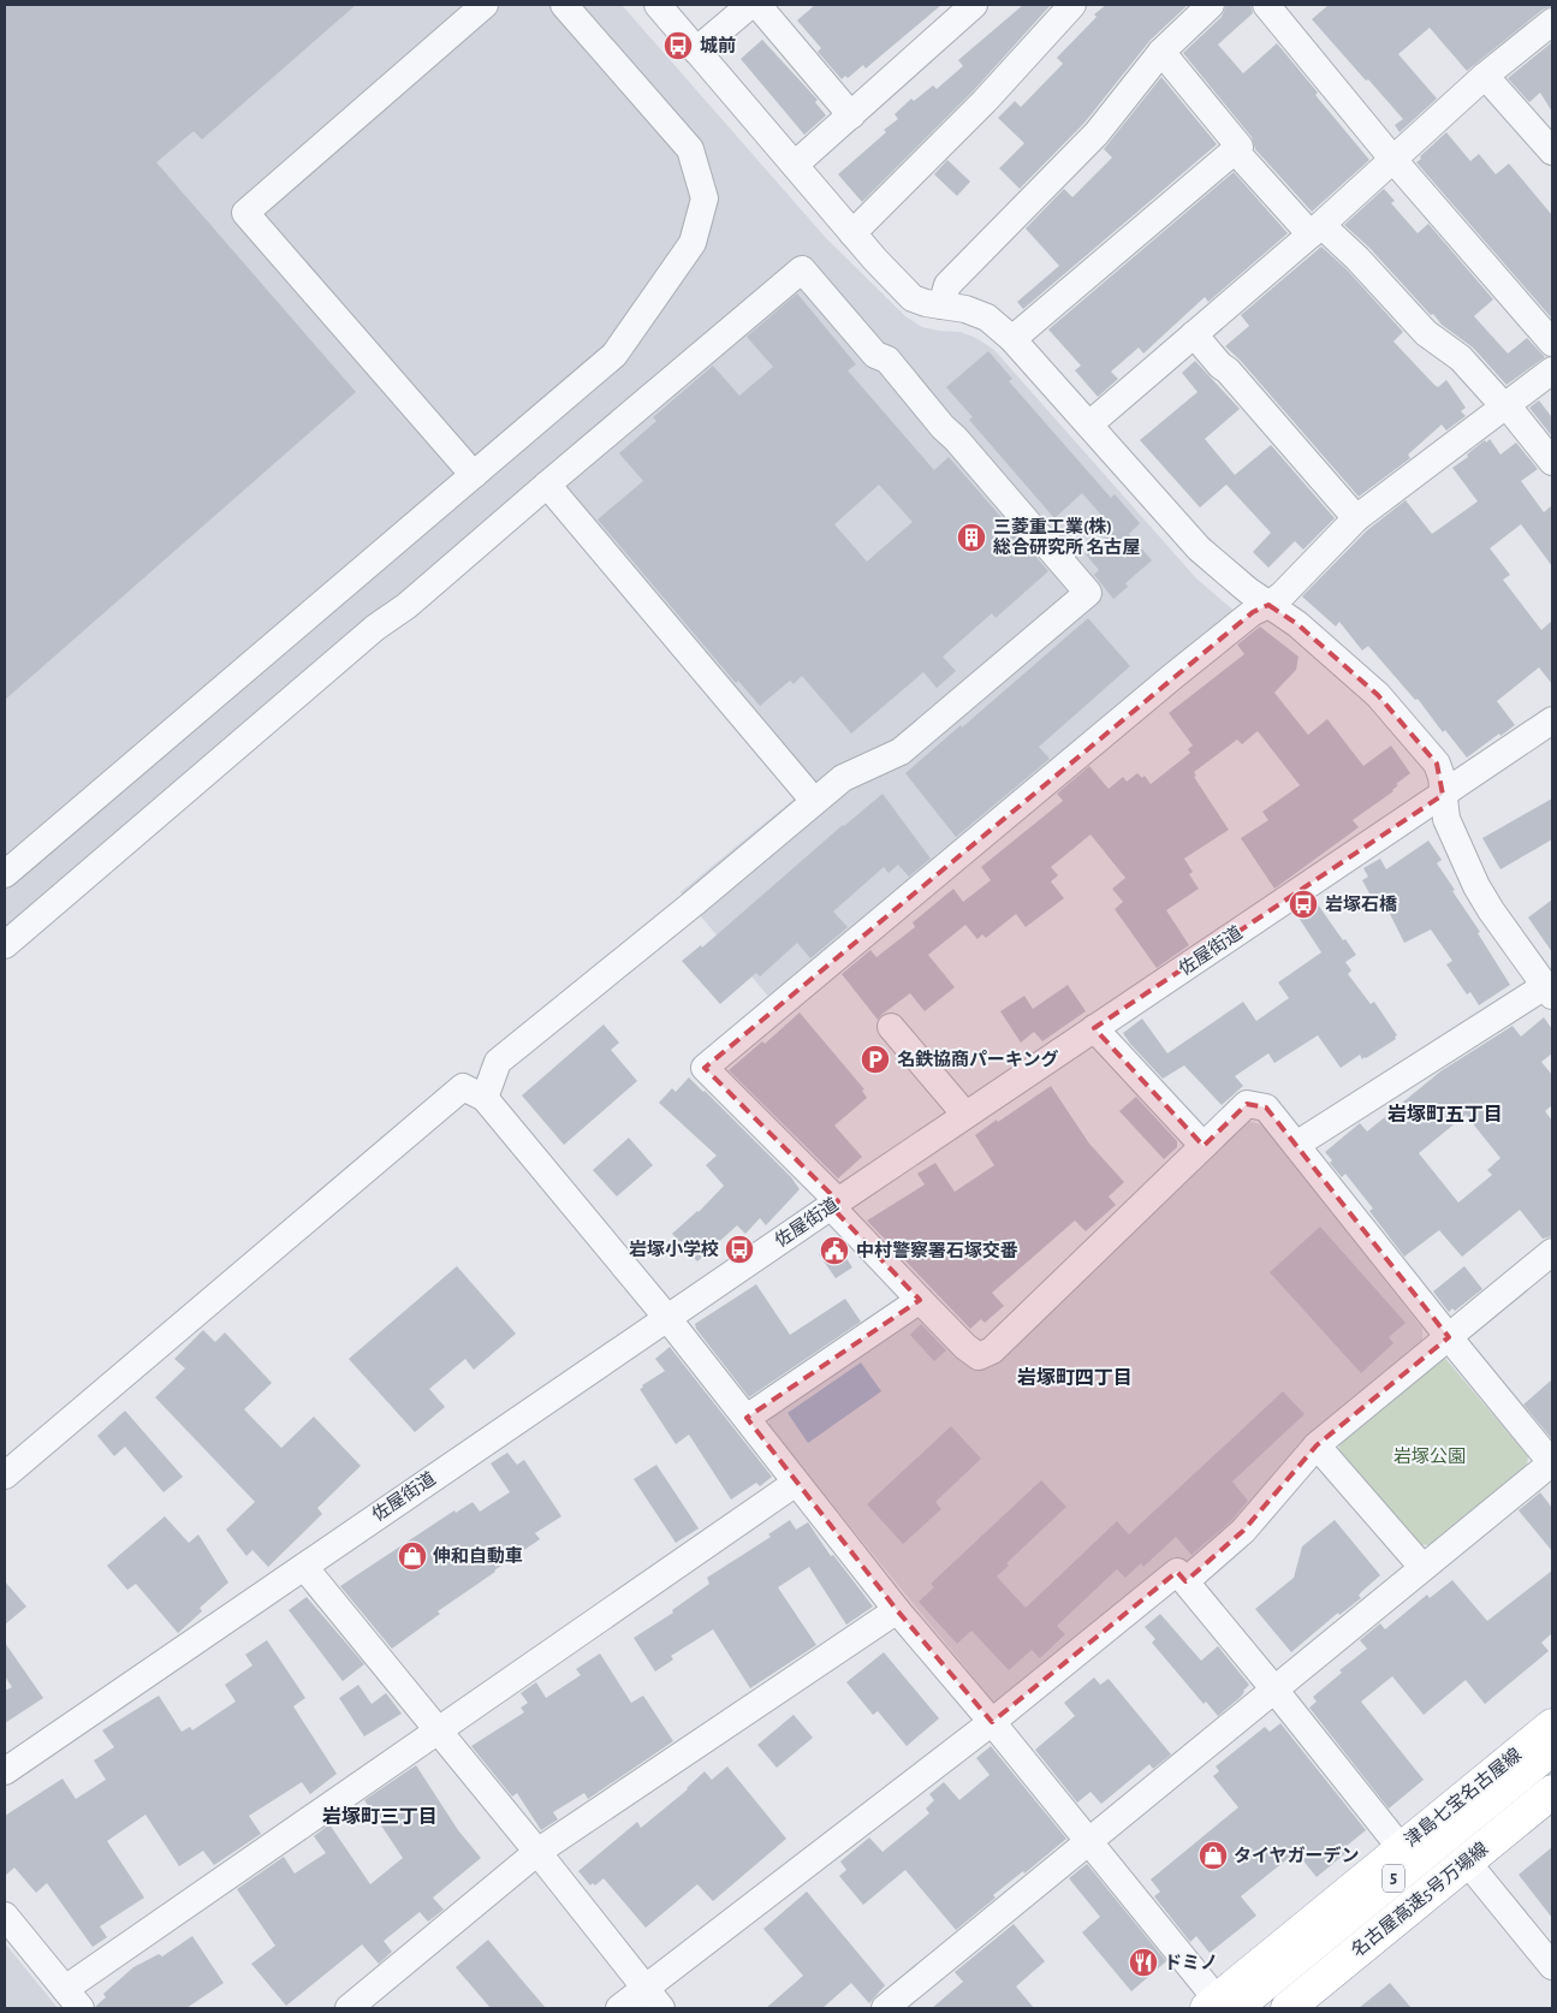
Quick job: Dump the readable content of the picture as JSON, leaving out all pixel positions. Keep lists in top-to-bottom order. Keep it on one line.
{"streets":{"main road":["津島七宝名古屋線","5","名古屋高速5号万場線"],"street":["佐屋街道"]},"crossings":[["津島七宝名古屋線","名古屋高速5号万場線"]],"districts":["岩塚町五丁目","岩塚町四丁目","岩塚町三丁目"],"parks":["岩塚公園"],"places":{"bus stop":["城前","岩塚石橋","岩塚小学校"],"building":["三菱重工業(株) 総合研究所 名古屋"],"parking":["名鉄協商パーキング"],"public building":["中村警察署石塚交番"],"shop":["伸和自動車","タイヤガーデン"],"restaurant":["ドミノ"]}}
